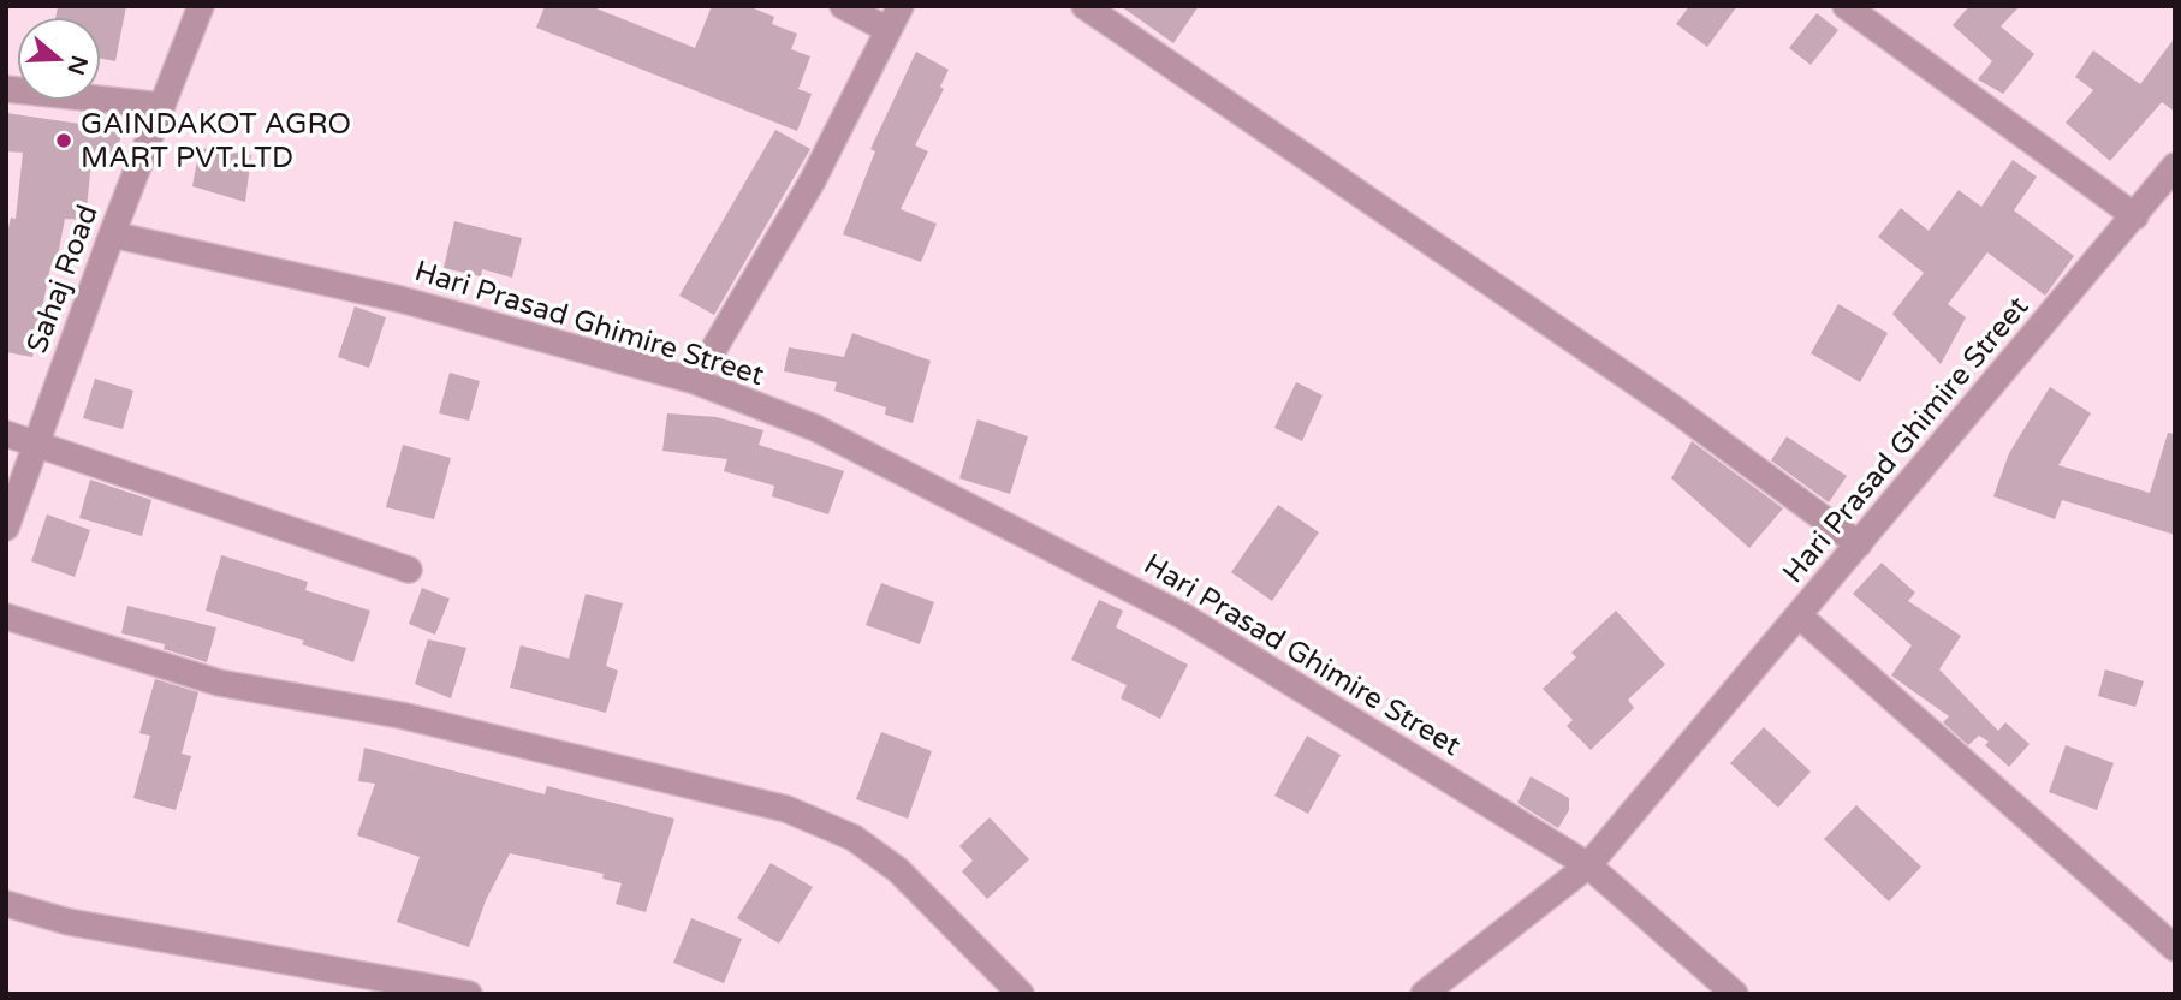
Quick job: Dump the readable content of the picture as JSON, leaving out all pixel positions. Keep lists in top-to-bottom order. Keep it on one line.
{"streets":{"street":["Sahaj Road","Hari Prasad Ghimire Street"]},"crossings":[["Sahaj Road","Hari Prasad Ghimire Street"]],"places":["GAINDAKOT AGRO MART PVT.LTD"],"north":"right"}
